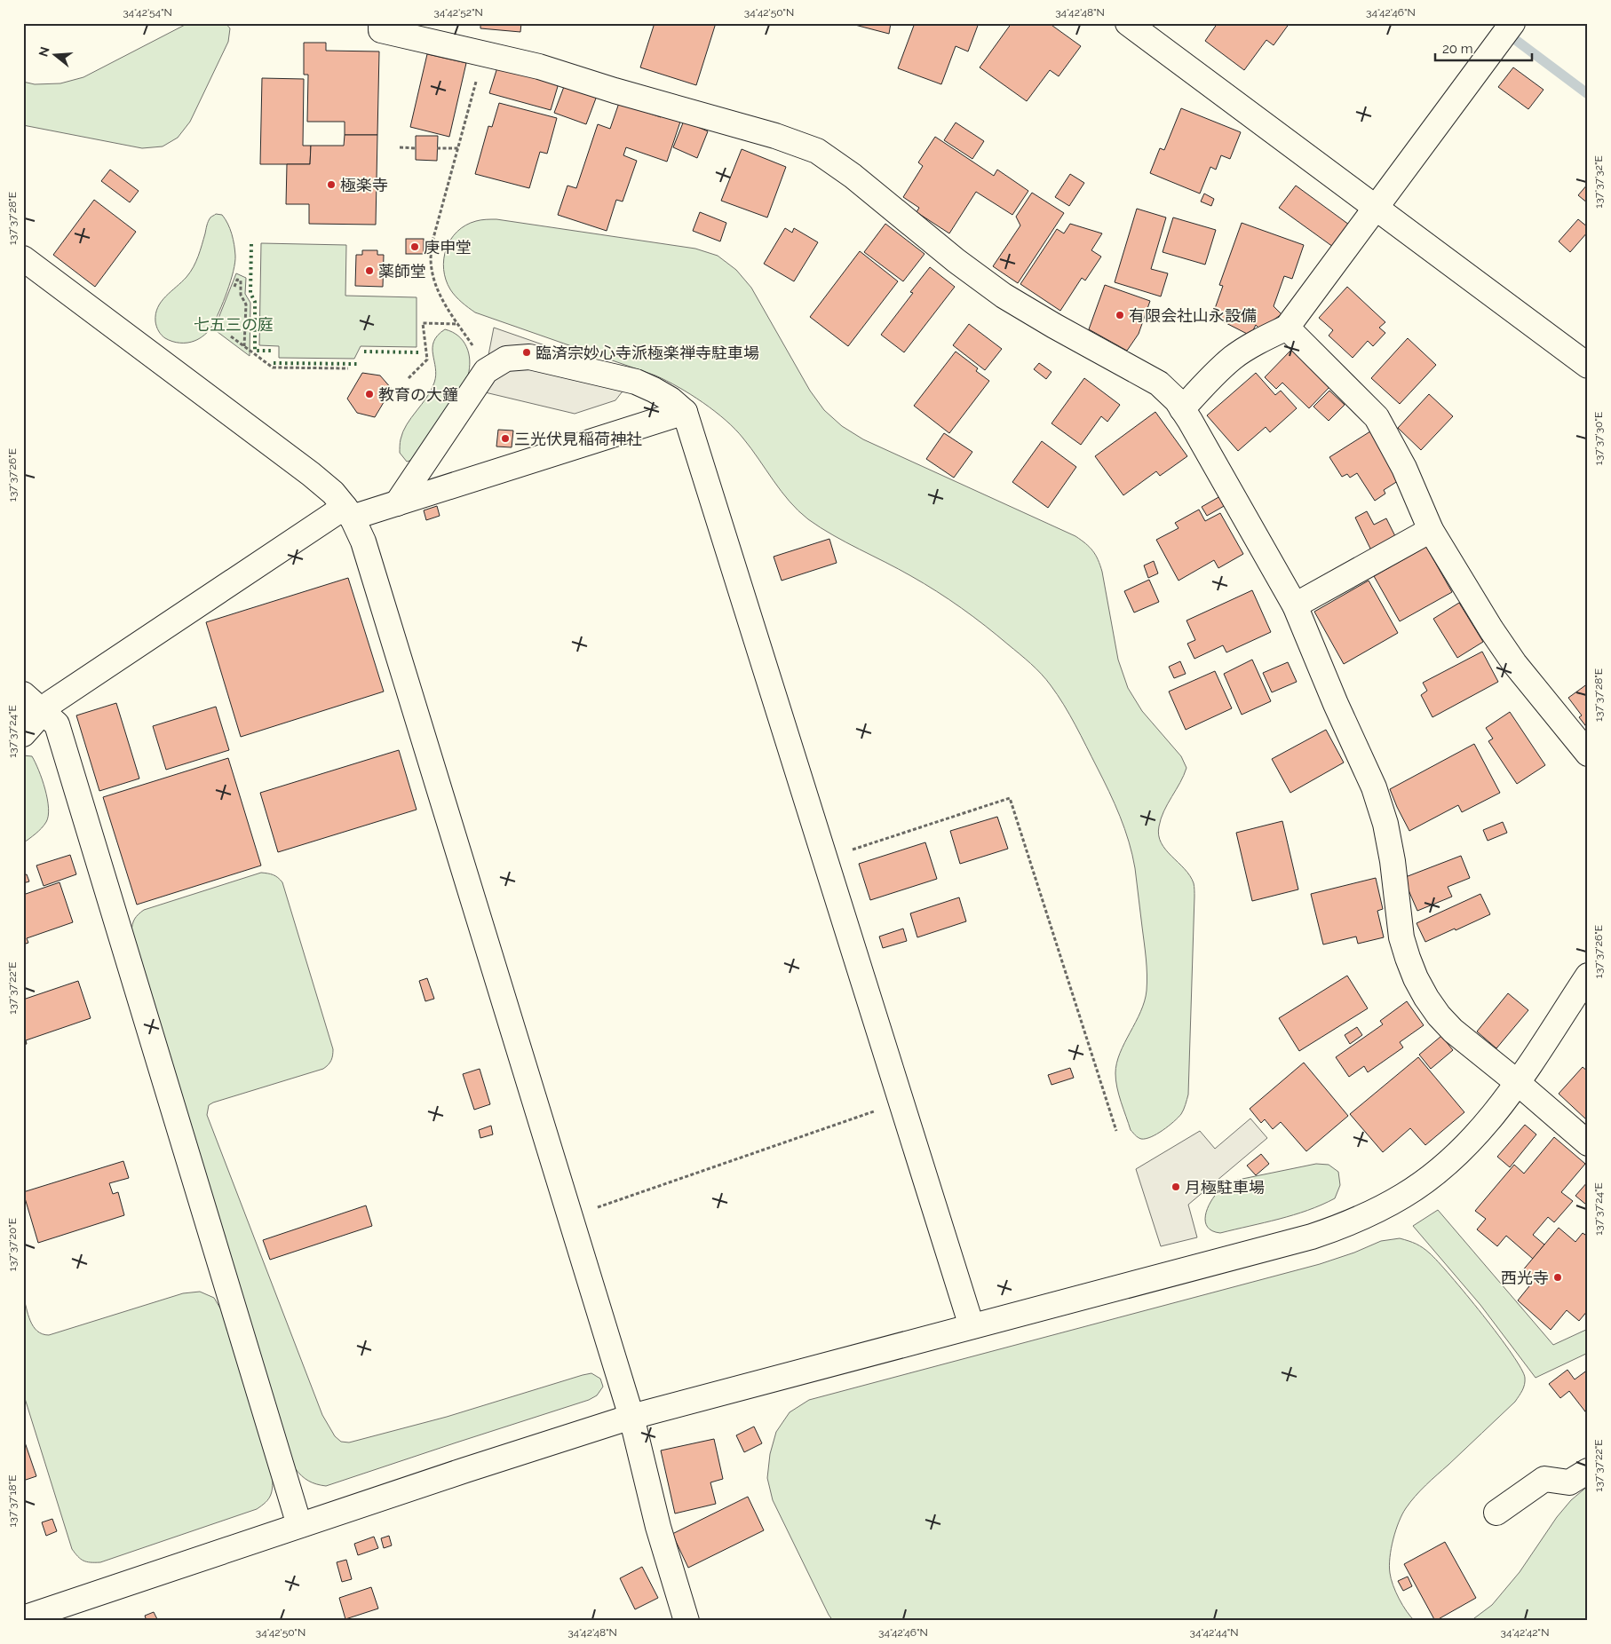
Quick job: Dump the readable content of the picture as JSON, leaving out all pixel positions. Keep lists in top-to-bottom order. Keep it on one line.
{"parks":["七五三の庭"],"places":["極楽寺","庚申堂","薬師堂","有限会社山永設備","臨済宗妙心寺派極楽禅寺駐車場","教育の大鐘","三光伏見稲荷神社","月極駐車場","西光寺"],"scale_bar":"20 m","north":"left","coordinates":["34°42'54\"N","34°42'52\"N","34°42'50\"N","34°42'48\"N","34°42'46\"N","137°37'32\"E","137°37'28\"E","137°37'30\"E","137°37'26\"E","137°37'24\"E","137°37'22\"E","137°37'20\"E","137°37'18\"E","34°42'44\"N","34°42'42\"N"]}
